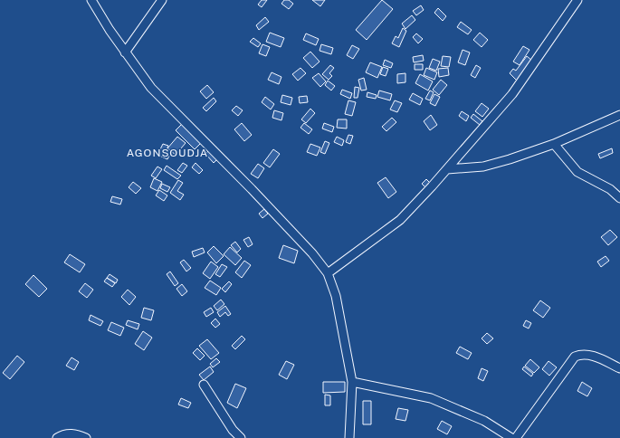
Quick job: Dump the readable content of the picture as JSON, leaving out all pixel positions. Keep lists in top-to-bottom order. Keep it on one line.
{"districts":["AGONSOUDJA"]}
